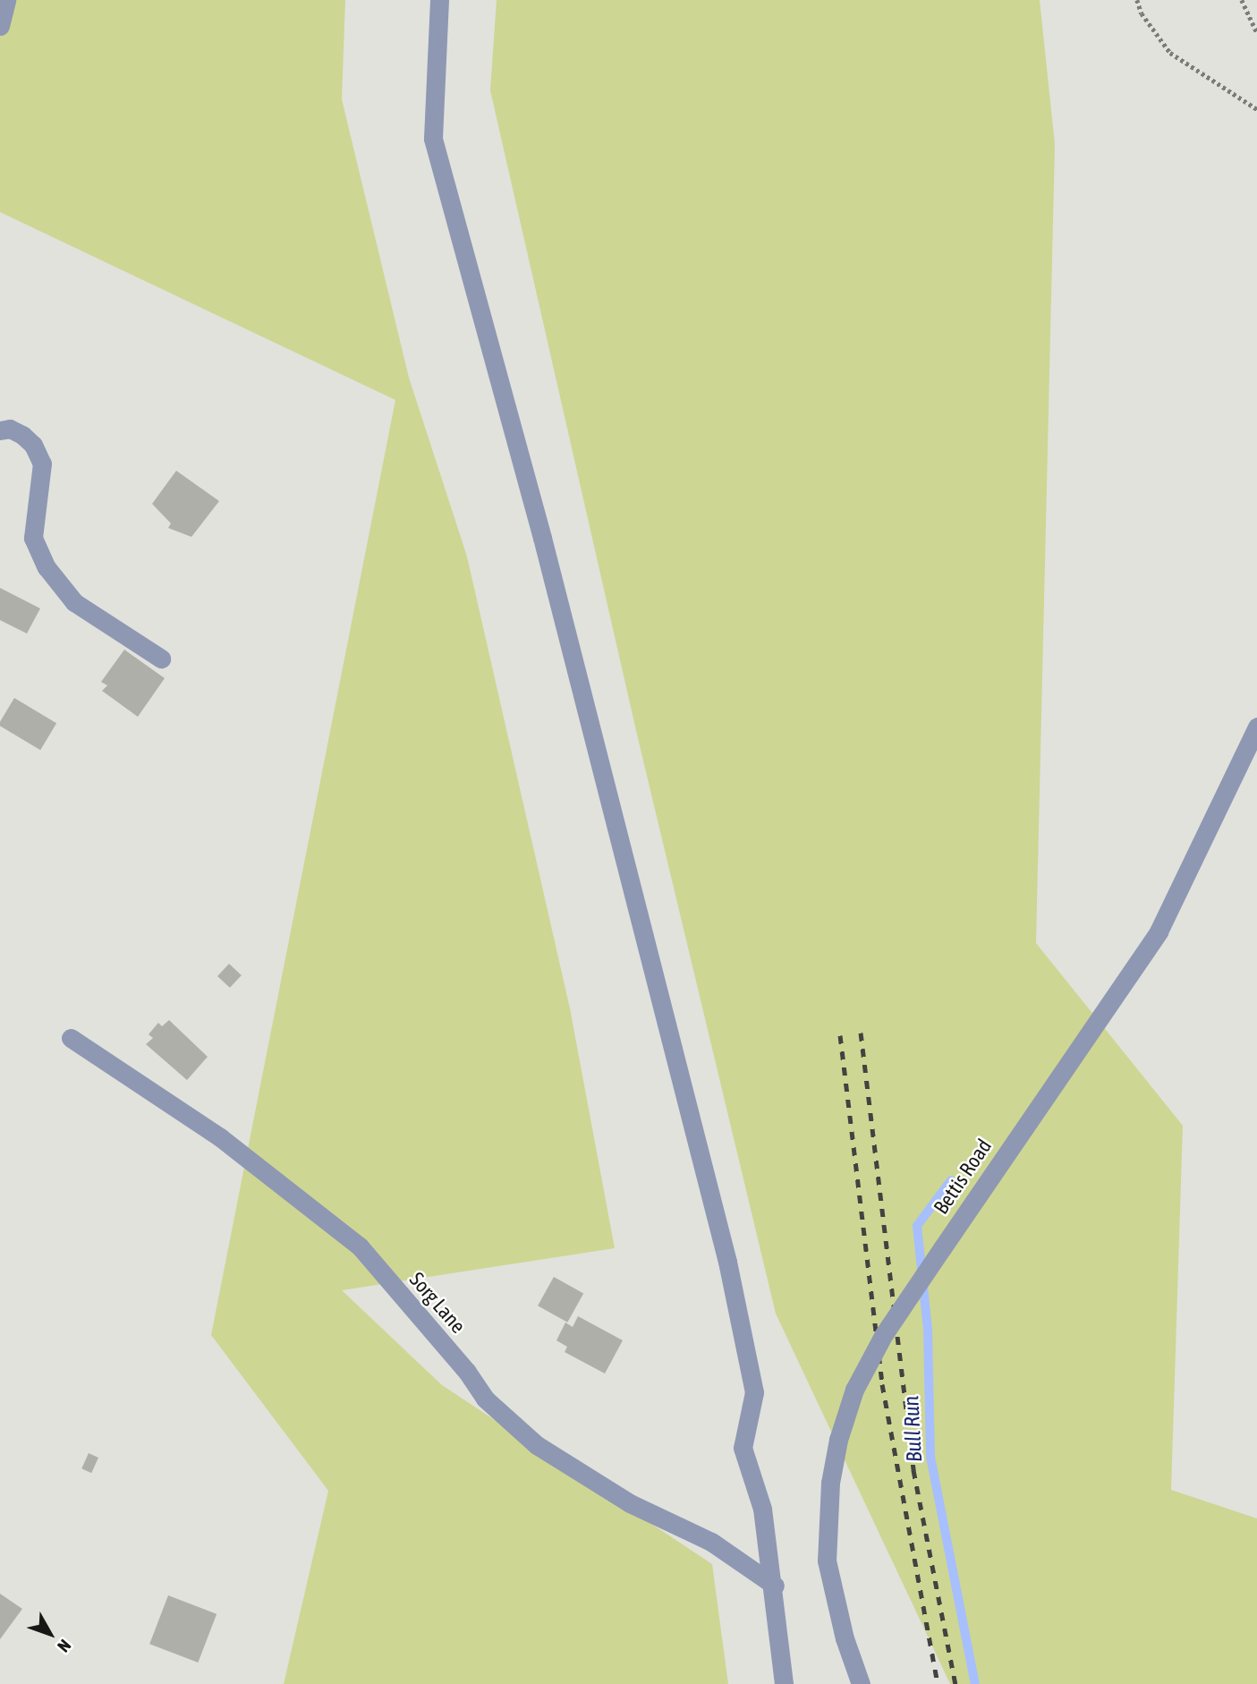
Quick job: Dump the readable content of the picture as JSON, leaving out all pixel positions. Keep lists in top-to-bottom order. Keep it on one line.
{"streets":{"street":["Bettis Road","Sorg Lane"]},"water":["Bull Run"],"north":"bottom right"}
